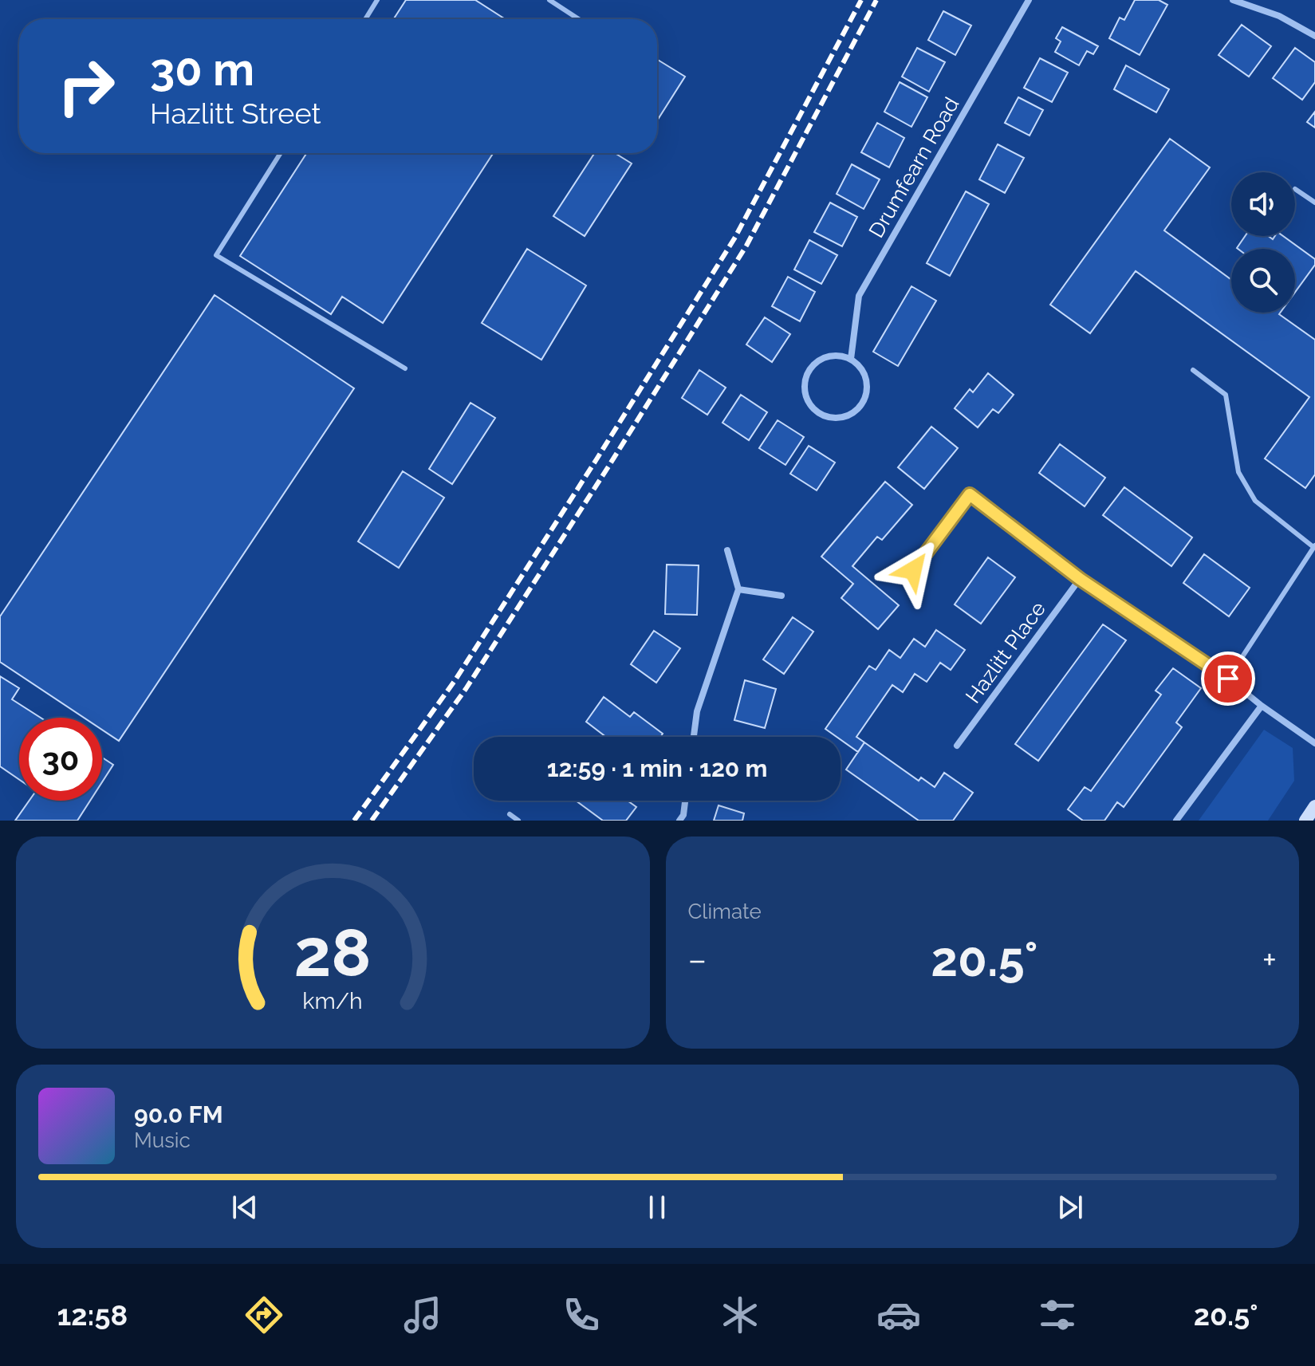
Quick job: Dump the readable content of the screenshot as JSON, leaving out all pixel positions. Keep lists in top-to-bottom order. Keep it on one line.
{"streets":{"street":["Drumfearn Road","Hazlitt Place"]},"page":{"turn":["30 m","Hazlitt Street"],"limit":"30","trip":"12:59 · 1 min · 120 m","tile":"Climate","heat":["−","20.5°","+"],"song":["90.0 FM","Music"],"tabs":["12:58","20.5°"],"gauge":["28","km/h"]}}
